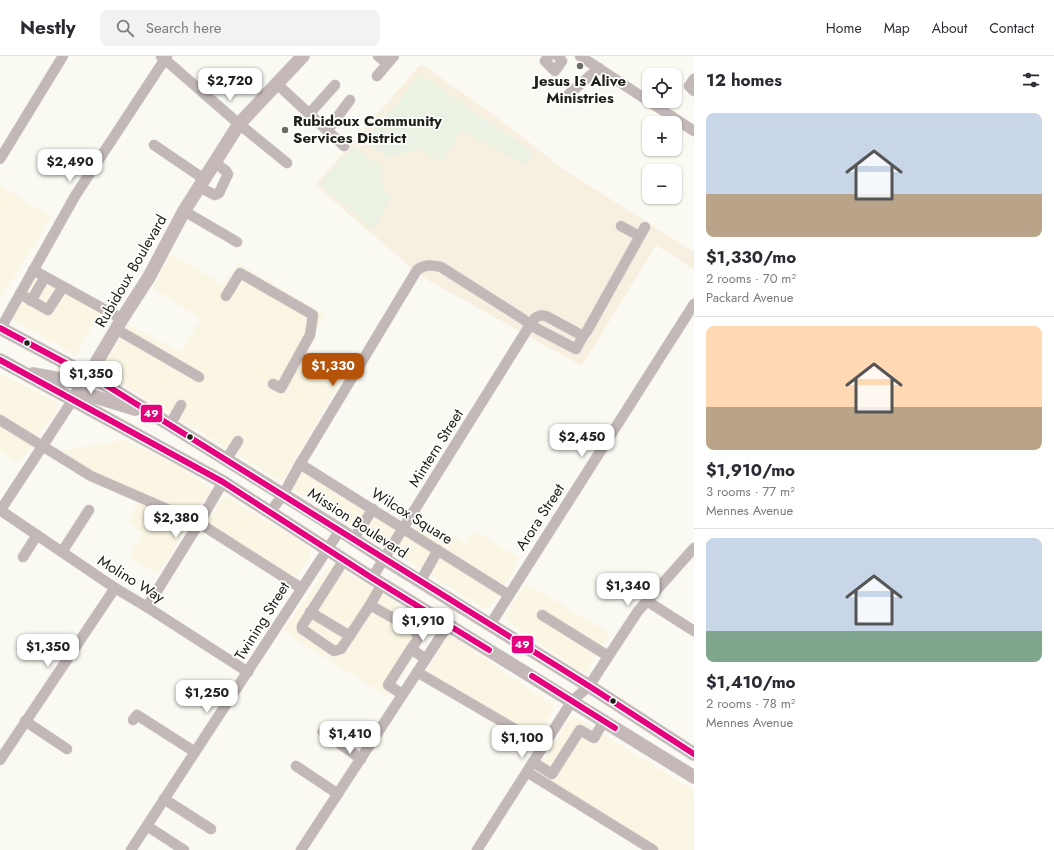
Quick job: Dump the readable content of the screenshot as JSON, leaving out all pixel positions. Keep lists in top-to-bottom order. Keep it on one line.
{"streets":{"main road":["Rubidoux Boulevard","Mission Boulevard"],"street":["Mintern Street","Wilcox Square","Arora Street","Molino Way","Twining Street"]},"crossings":[["Rubidoux Boulevard","Mission Boulevard"],["Rubidoux Boulevard","Molino Way"],["Mintern Street","Wilcox Square"],["Mintern Street","Mission Boulevard"],["Wilcox Square","Arora Street"],["Arora Street","Mission Boulevard"],["Mission Boulevard","Twining Street"],["Molino Way","Twining Street"]],"places":["Jesus Is Alive Ministries","Rubidoux Community Services District"],"lines":["transit line 49"],"page":{"header":"Nestly","search":"Search here","nav":["Home","Map","About","Contact"],"heading":"12 homes","map_buttons":["+","−"],"price":["$2,720","$2,490","$1,330","$1,350","$2,450","$2,380","$1,340","$1,910","$1,350","$1,250","$1,410","$1,100"],"list":[{"name":"$1,330/mo","note":"2 rooms · 70 m² · Packard Avenue"},{"name":"$1,910/mo","note":"3 rooms · 77 m² · Mennes Avenue"},{"name":"$1,410/mo","note":"2 rooms · 78 m² · Mennes Avenue"}]}}
